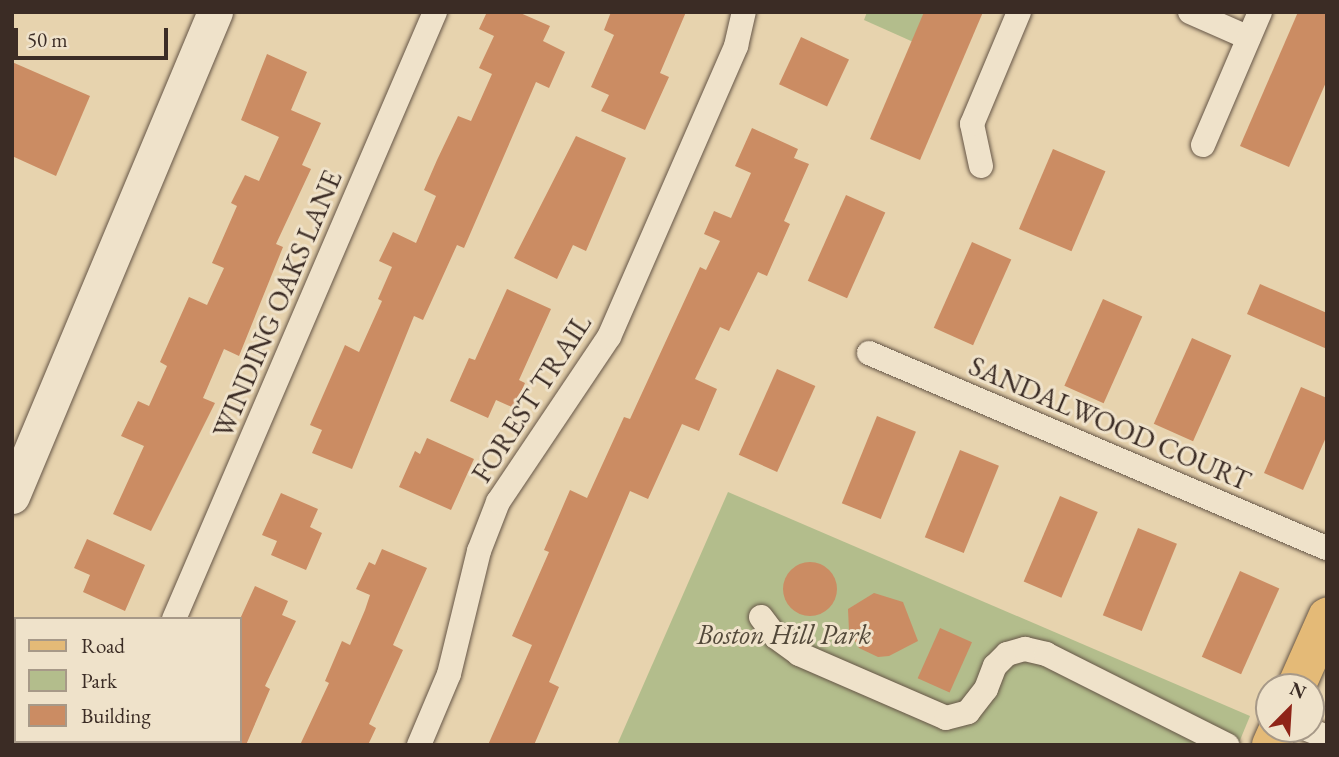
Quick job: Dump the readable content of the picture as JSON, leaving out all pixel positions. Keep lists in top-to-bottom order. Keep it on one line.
{"streets":{"street":["WINDING OAKS LANE","FOREST TRAIL","SANDALWOOD COURT"]},"parks":["Boston Hill Park"],"legend":["Road","Park","Building"],"scale_bar":"50 m","north":"top right"}
